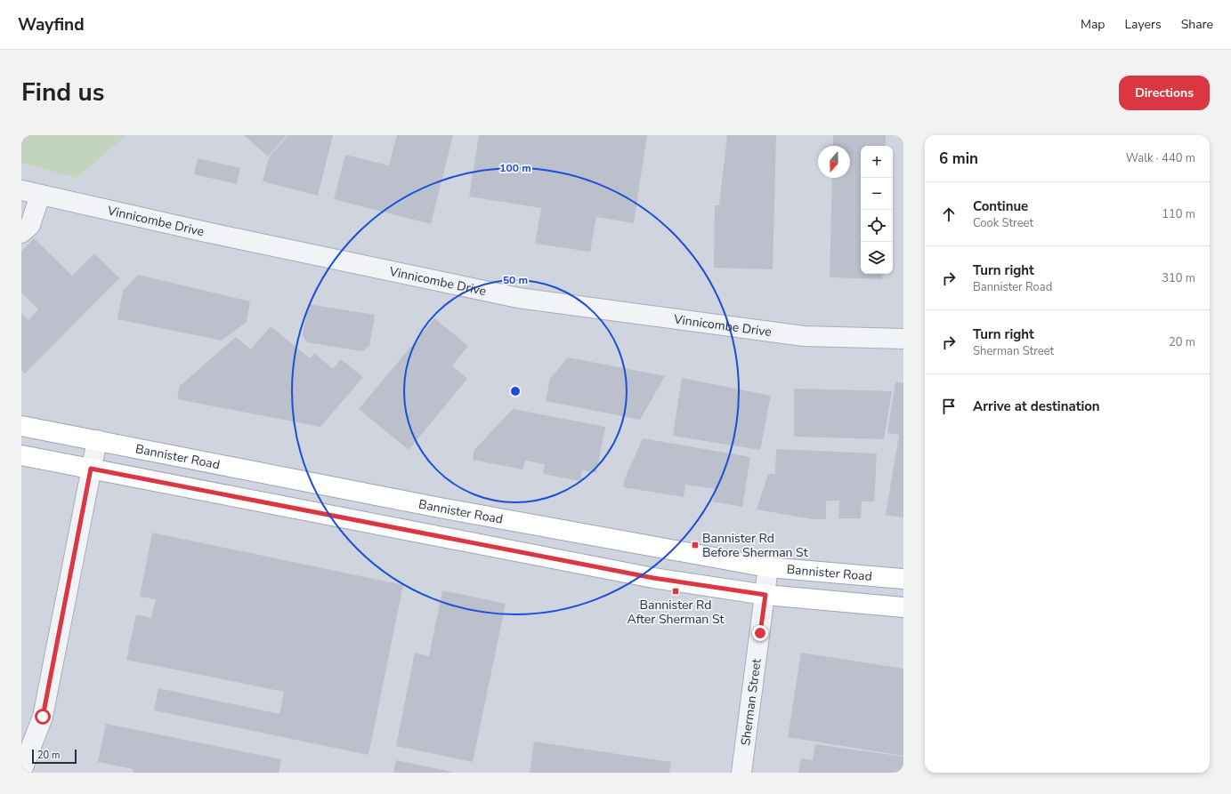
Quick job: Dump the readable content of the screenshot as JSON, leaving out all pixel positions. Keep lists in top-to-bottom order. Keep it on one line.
{"streets":{"main road":["Bannister Road"],"street":["Vinnicombe Drive","Sherman Street"]},"crossings":[["Bannister Road","Sherman Street"]],"places":{"transit":["Bannister Rd Before Sherman St","Bannister Rd After Sherman St"]},"scale_bar":"20 m","north":"bottom","page":{"header":"Wayfind","nav":["Map","Layers","Share"],"title":"Find us","buttons":"Directions","heading":["6 min","Walk · 440 m"],"map_buttons":["+","−"],"list":[["Continue","Cook Street","110 m"],["Turn right","Bannister Road","310 m"],["Turn right","Sherman Street","20 m"],"Arrive at destination"],"scale":"20 m"},"rings":["100 m","50 m"]}
